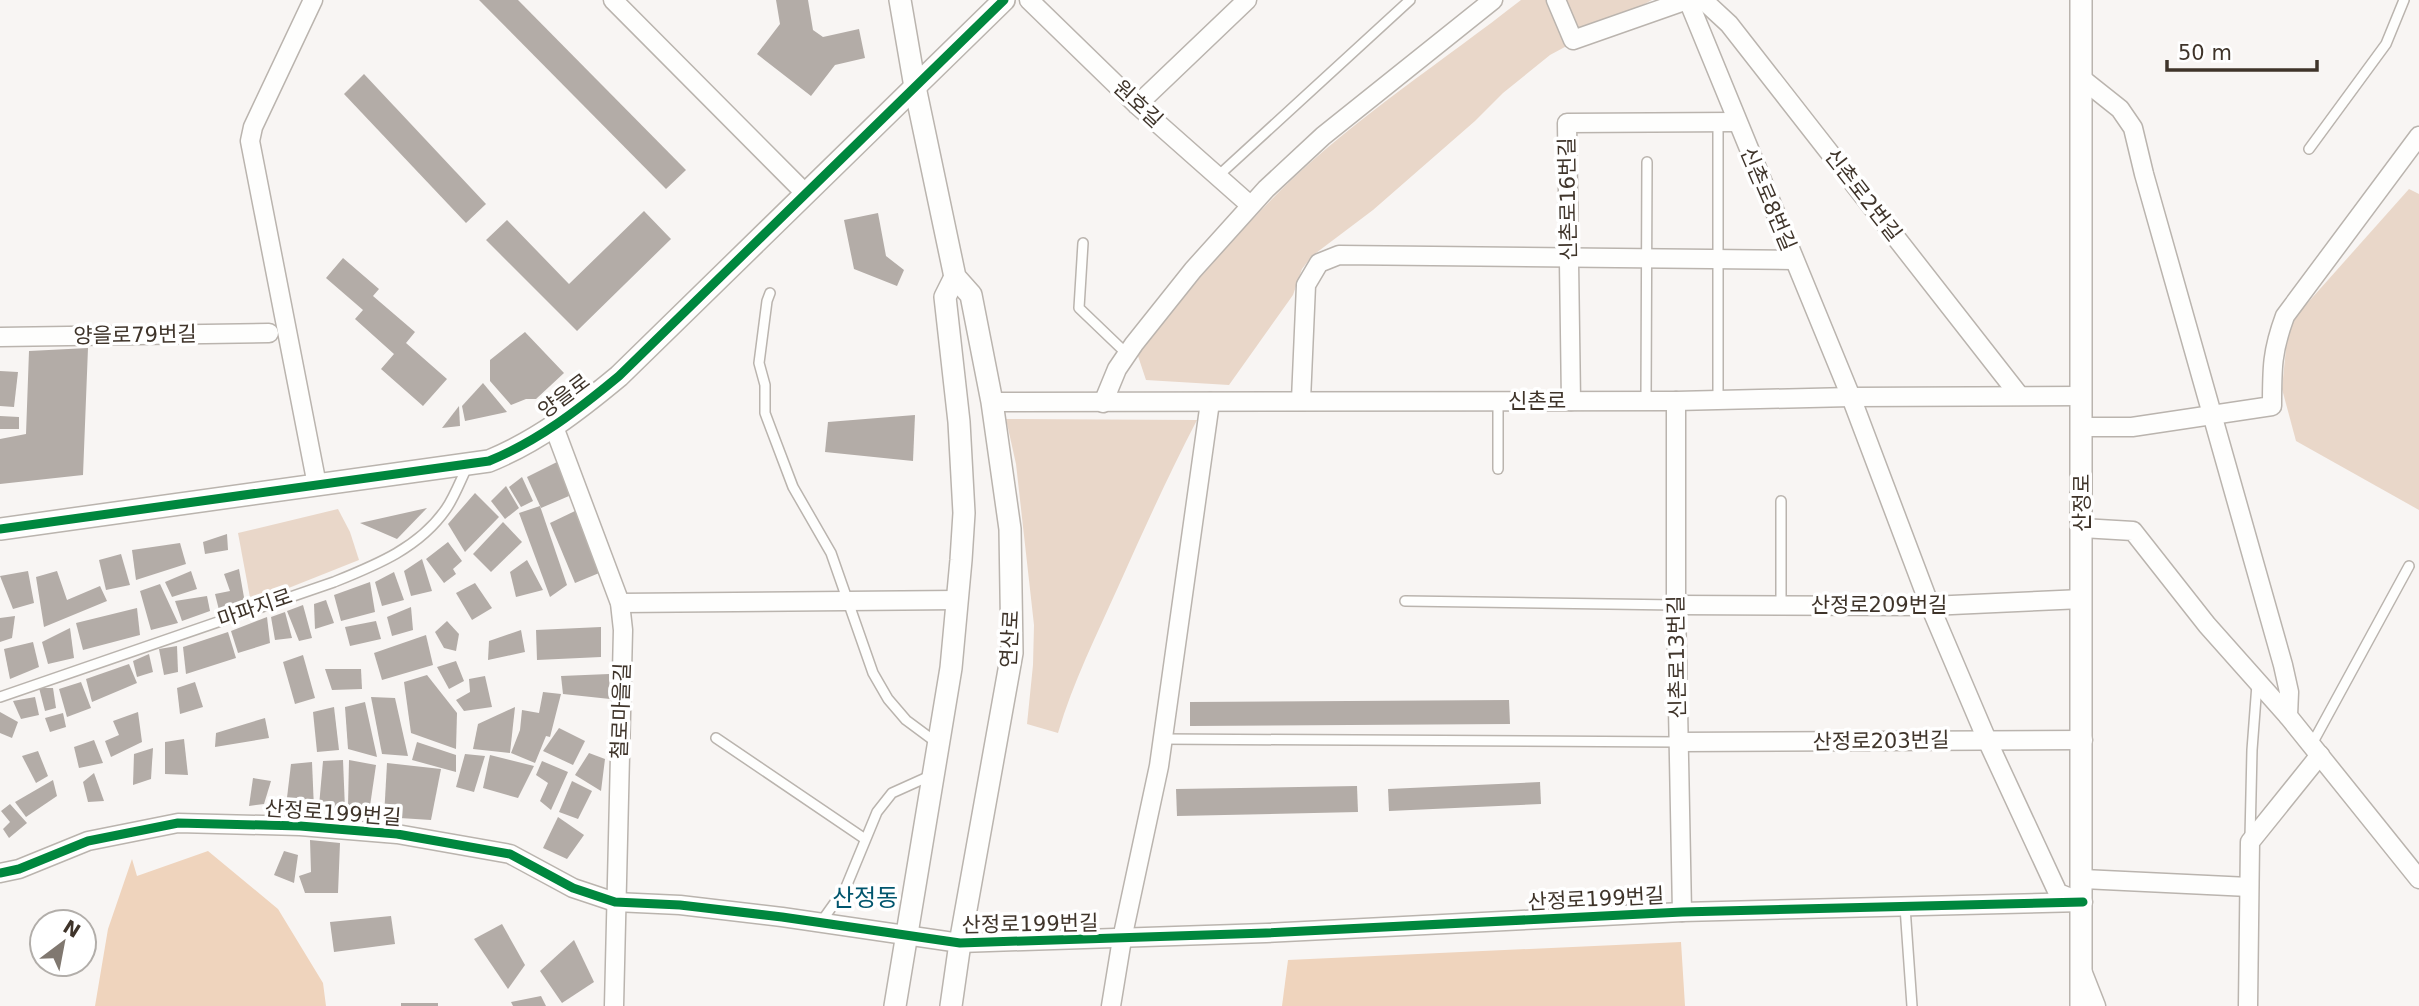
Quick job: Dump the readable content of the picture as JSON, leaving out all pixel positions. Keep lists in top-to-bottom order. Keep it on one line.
{"streets":{"street":["원호길","신촌로2번길","신촌로16번길","신촌로8번길","양을로79번길","양을로","신촌로","산정로","산정로209번길","연산로","신촌로13번길","철로마을길","산정로203번길","산정로199번길"],"lane":["마파지로"]},"crossings":[["신촌로2번길","신촌로"],["신촌로16번길","신촌로8번길"],["신촌로16번길","신촌로"],["신촌로8번길","신촌로"],["신촌로8번길","산정로"],["신촌로8번길","산정로209번길"],["신촌로8번길","산정로203번길"],["신촌로8번길","산정로199번길"],["양을로","마파지로"],["양을로","연산로"],["양을로","철로마을길"],["신촌로","산정로"],["신촌로","연산로"],["신촌로","신촌로13번길"],["산정로","산정로209번길"],["산정로","산정로203번길"],["산정로","산정로199번길"],["산정로209번길","신촌로13번길"],["연산로","산정로199번길"],["신촌로13번길","산정로203번길"],["신촌로13번길","산정로199번길"],["철로마을길","산정로199번길"]],"districts":["산정동"],"scale_bar":"50 m","north":"top right"}
